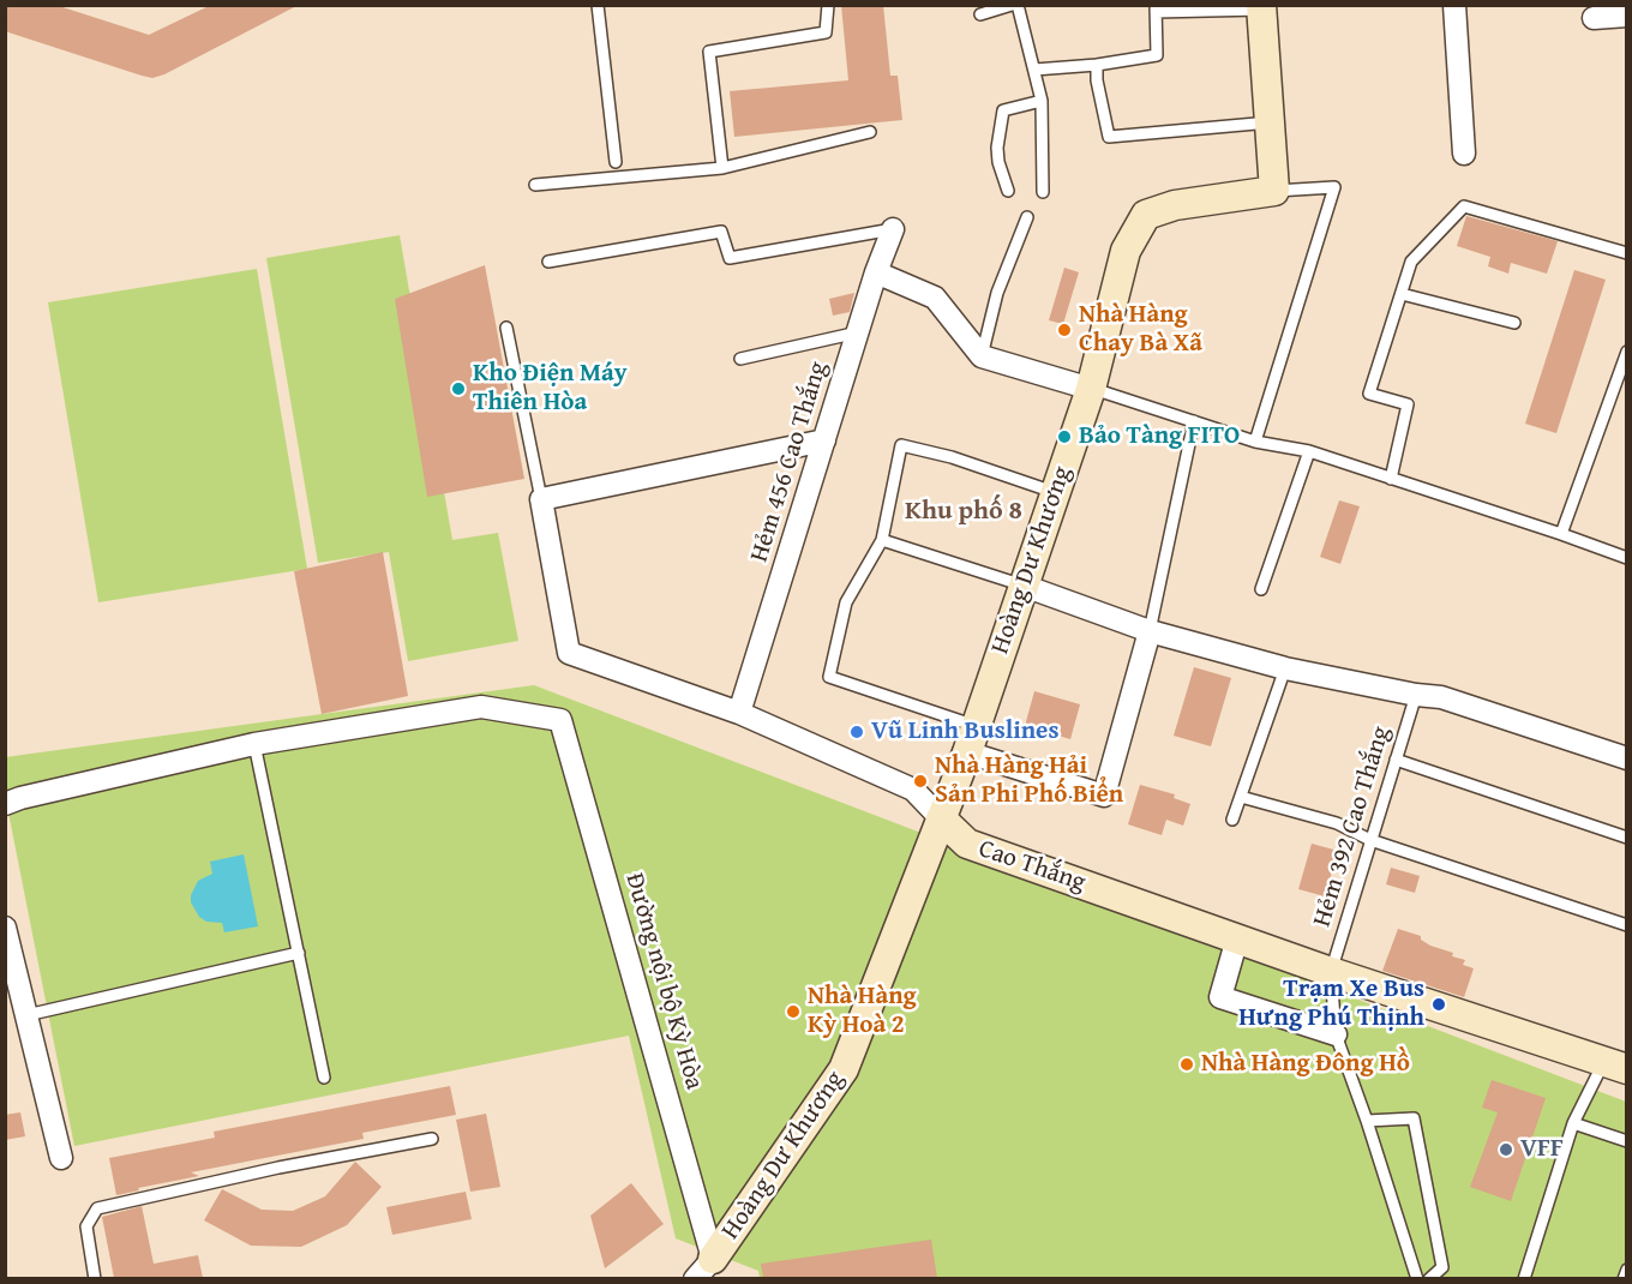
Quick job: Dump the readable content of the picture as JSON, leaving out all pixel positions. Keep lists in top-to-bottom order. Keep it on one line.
{"streets":{"street":["Hẻm 456 Cao Thắng","Hoàng Dư Khương","Cao Thắng","Đường nội bộ Kỳ Hòa"],"lane":["Hẻm 392 Cao Thắng"]},"crossings":[["Hẻm 456 Cao Thắng","Cao Thắng"],["Hoàng Dư Khương","Cao Thắng"],["Hoàng Dư Khương","Đường nội bộ Kỳ Hòa"],["Hẻm 392 Cao Thắng","Cao Thắng"]],"districts":["Khu phố 8"],"places":["Nhà Hàng Chay Bà Xã","Kho Điện Máy Thiên Hòa","Bảo Tàng FITO","Vũ Linh Buslines","Nhà Hàng Hải Sản Phi Phố Biển","Trạm Xe Bus Hưng Phú Thịnh","Nhà Hàng Kỳ Hoà 2","Nhà Hàng Đông Hồ","VFF"]}
